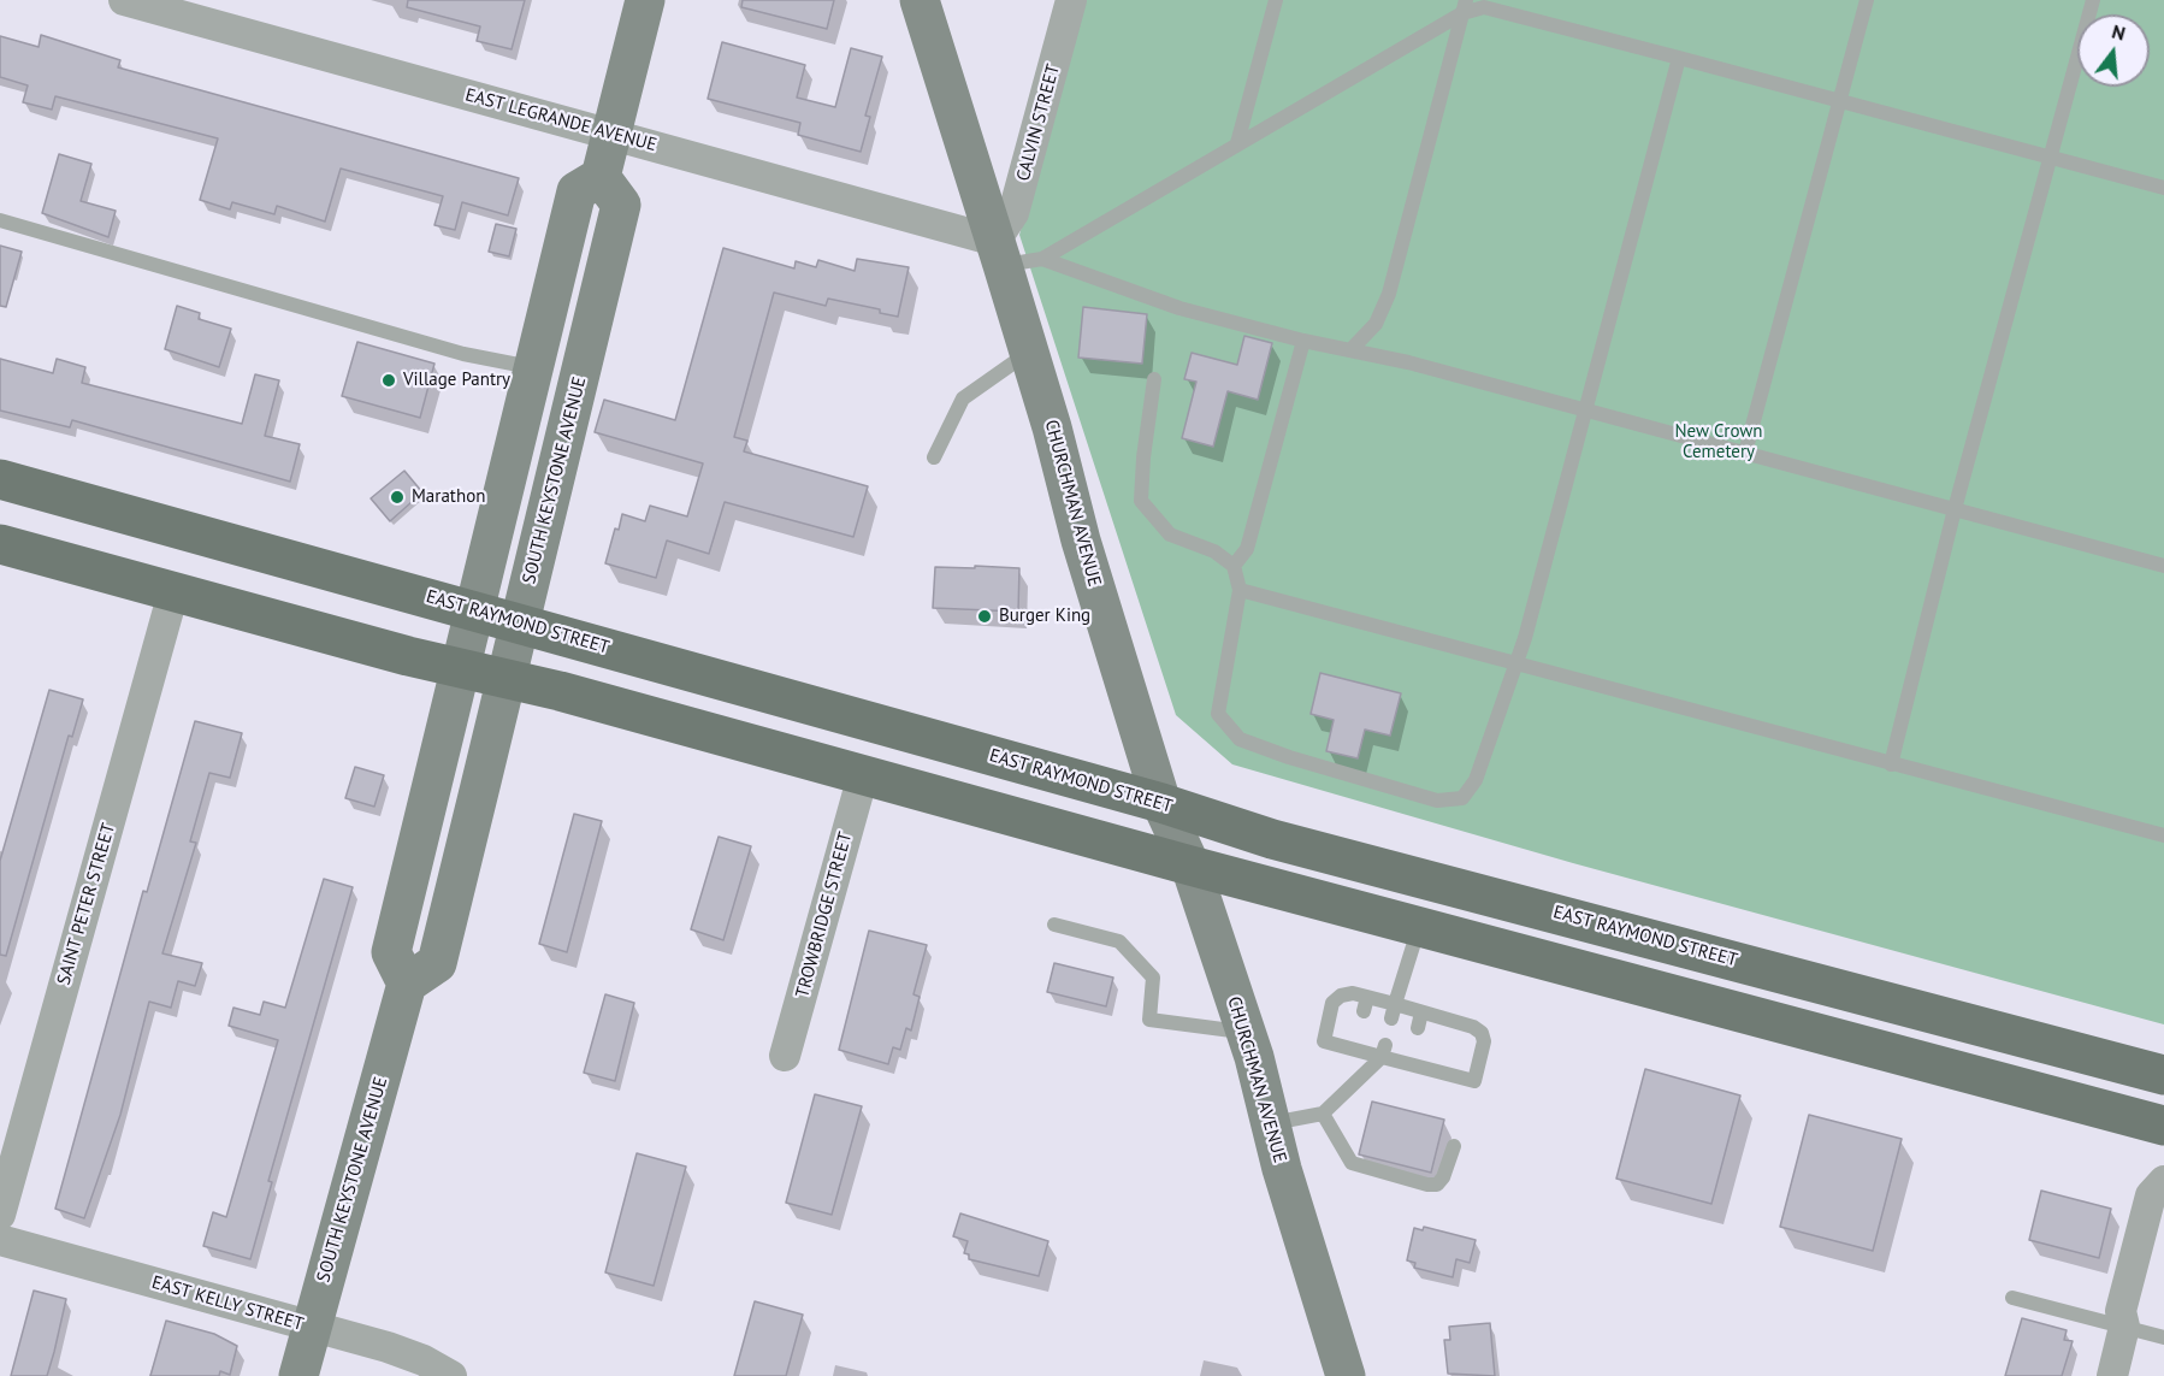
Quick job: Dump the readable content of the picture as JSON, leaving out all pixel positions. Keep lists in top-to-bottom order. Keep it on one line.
{"streets":{"main road":["SOUTH KEYSTONE AVENUE","CHURCHMAN AVENUE","EAST RAYMOND STREET"],"street":["EAST LEGRANDE AVENUE","CALVIN STREET","SAINT PETER STREET","TROWBRIDGE STREET","EAST KELLY STREET"]},"crossings":[["EAST LEGRANDE AVENUE","CALVIN STREET"],["EAST LEGRANDE AVENUE","CHURCHMAN AVENUE"],["CALVIN STREET","CHURCHMAN AVENUE"],["SOUTH KEYSTONE AVENUE","EAST RAYMOND STREET"],["SOUTH KEYSTONE AVENUE","EAST KELLY STREET"],["CHURCHMAN AVENUE","EAST RAYMOND STREET"]],"parks":["New Crown Cemetery"],"places":["Village Pantry","Marathon","Burger King"],"north":"top"}
